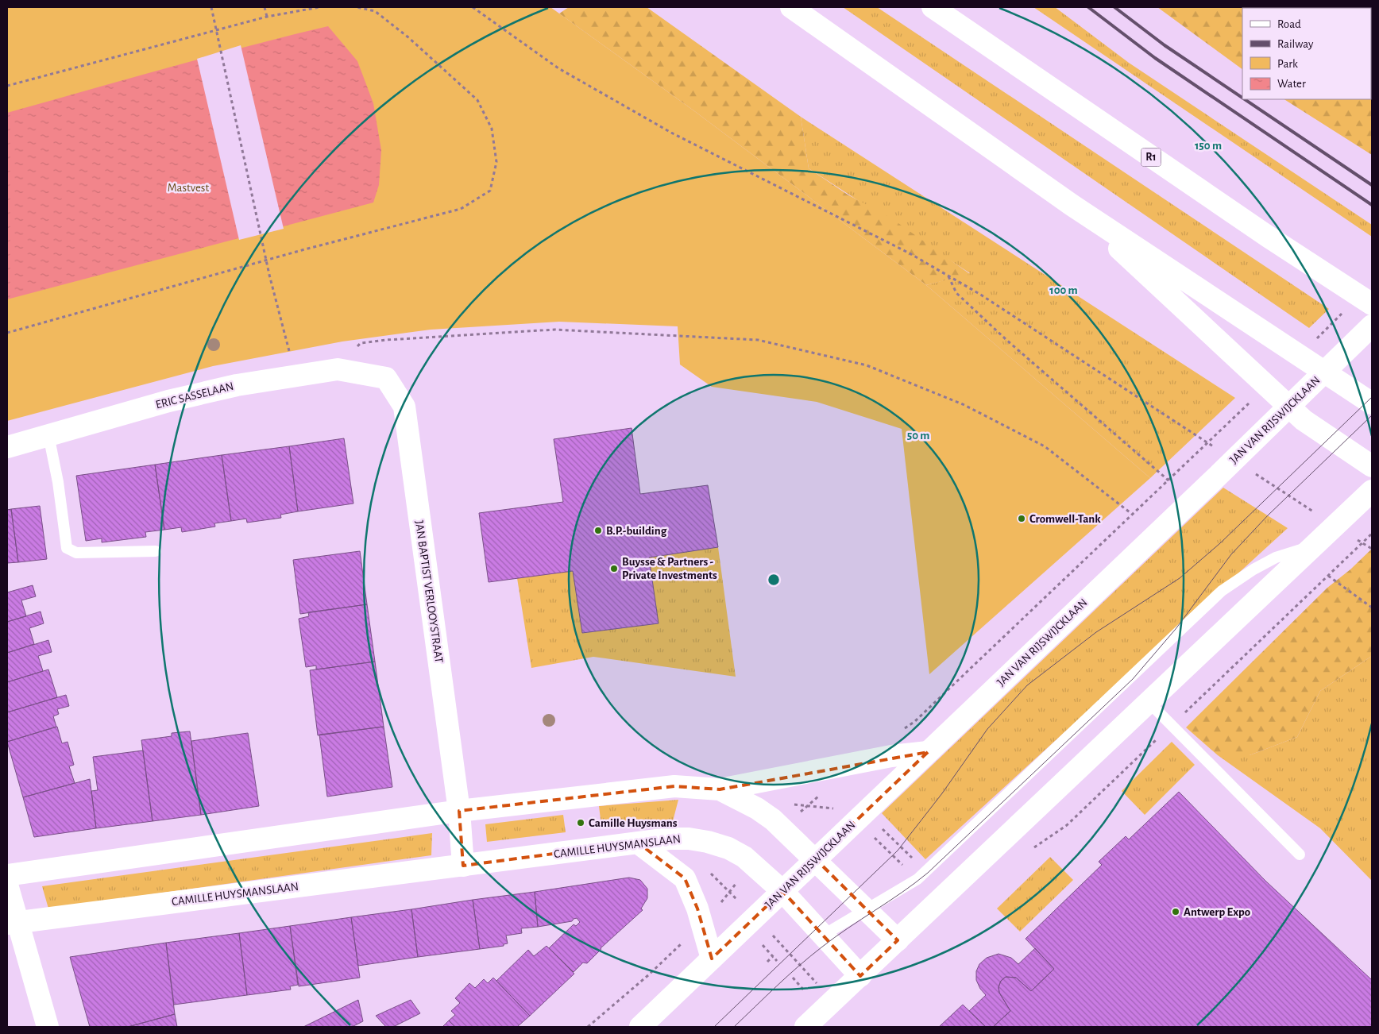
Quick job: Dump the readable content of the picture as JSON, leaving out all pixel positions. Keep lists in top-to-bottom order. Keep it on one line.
{"streets":{"main road":["R1","ERIC SASSELAAN","JAN VAN RIJSWIJCKLAAN","JAN BAPTIST VERLOOYSTRAAT","CAMILLE HUYSMANSLAAN"]},"crossings":[["ERIC SASSELAAN","JAN BAPTIST VERLOOYSTRAAT"],["JAN VAN RIJSWIJCKLAAN","CAMILLE HUYSMANSLAAN"]],"parks":["Mastvest"],"places":["Cromwell-Tank","B.P.-building","Buysse & Partners - Private Investments","Camille Huysmans","Antwerp Expo"],"legend":["Road","Railway","Park","Water"],"rings":["150 m","100 m","50 m"]}
